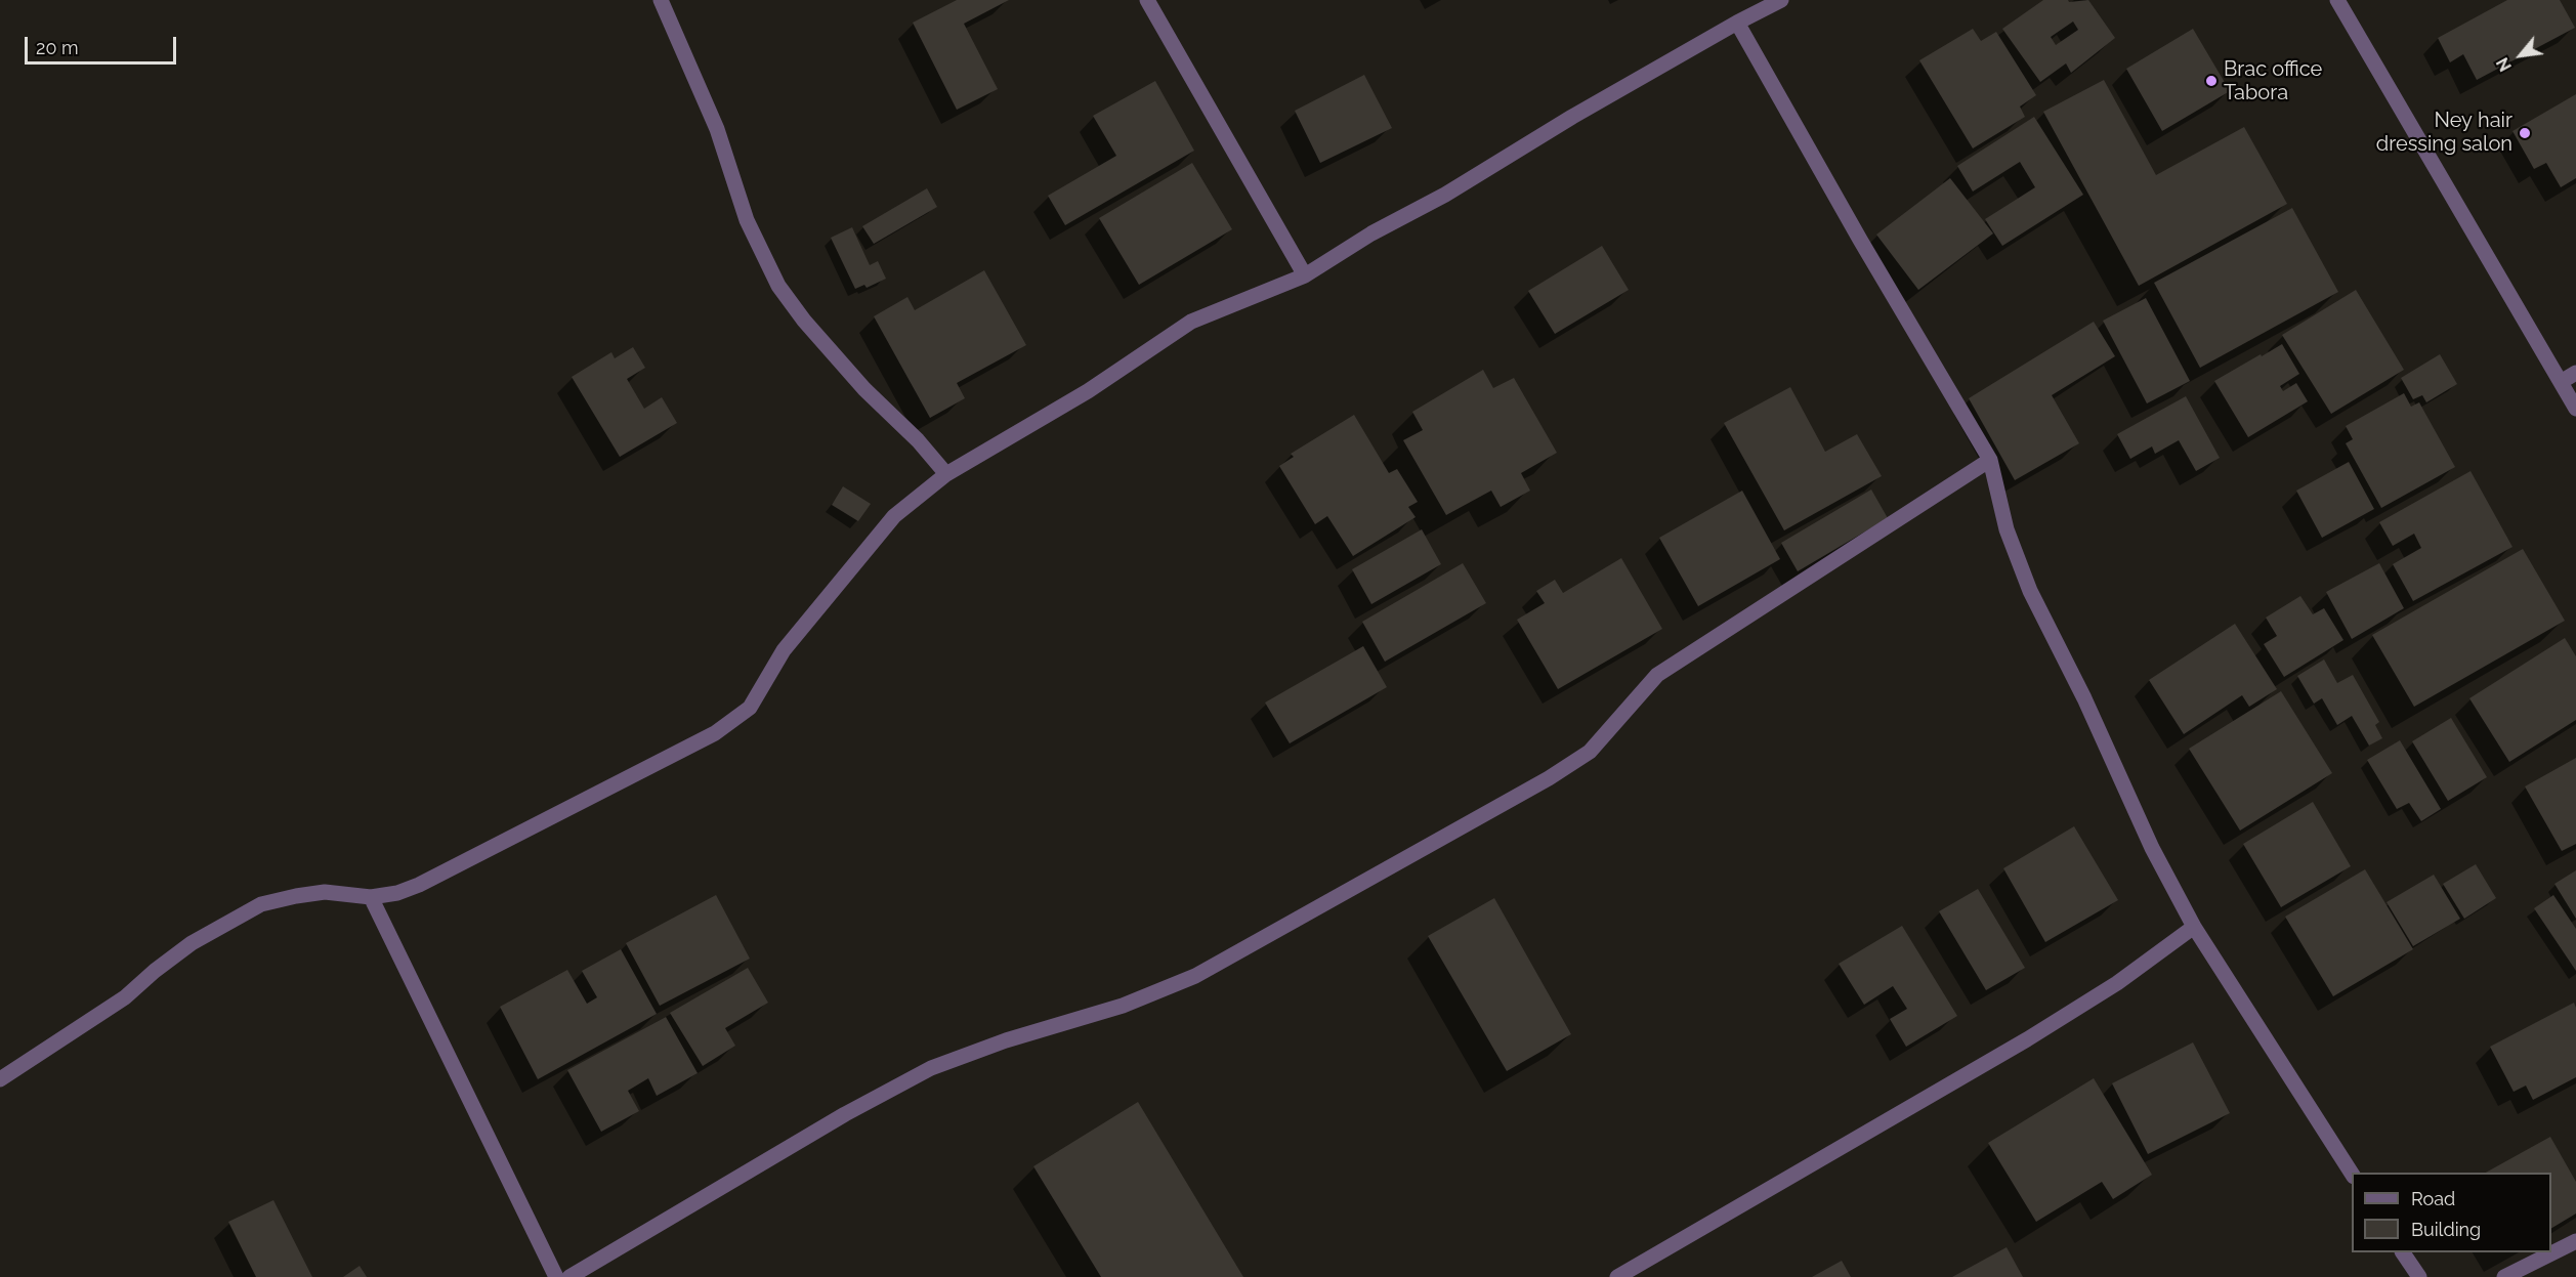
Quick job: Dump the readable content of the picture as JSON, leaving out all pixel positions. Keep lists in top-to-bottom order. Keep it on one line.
{"places":["Brac office Tabora","Ney hair dressing salon"],"legend":["Road","Building"],"scale_bar":"20 m","north":"bottom left"}
